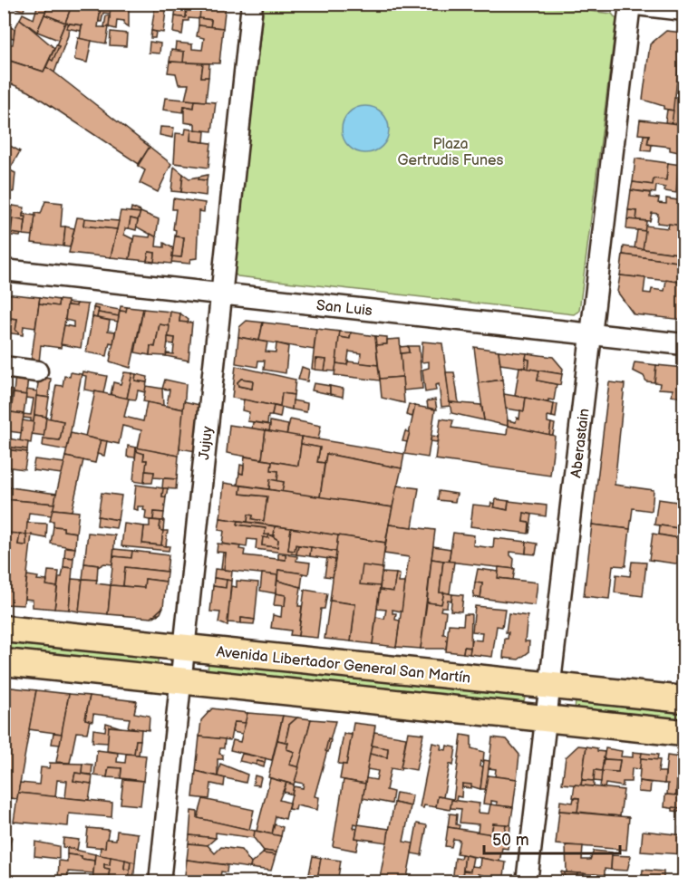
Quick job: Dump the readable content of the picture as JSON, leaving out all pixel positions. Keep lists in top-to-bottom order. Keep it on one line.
{"streets":{"main road":["Avenida Libertador General San Martín"],"street":["San Luis","Jujuy","Aberastain"]},"crossings":[["San Luis","Jujuy"],["San Luis","Aberastain"],["Jujuy","Avenida Libertador General San Martín"],["Aberastain","Avenida Libertador General San Martín"]],"parks":["Plaza Gertrudis Funes"],"scale_bar":"50 m"}
